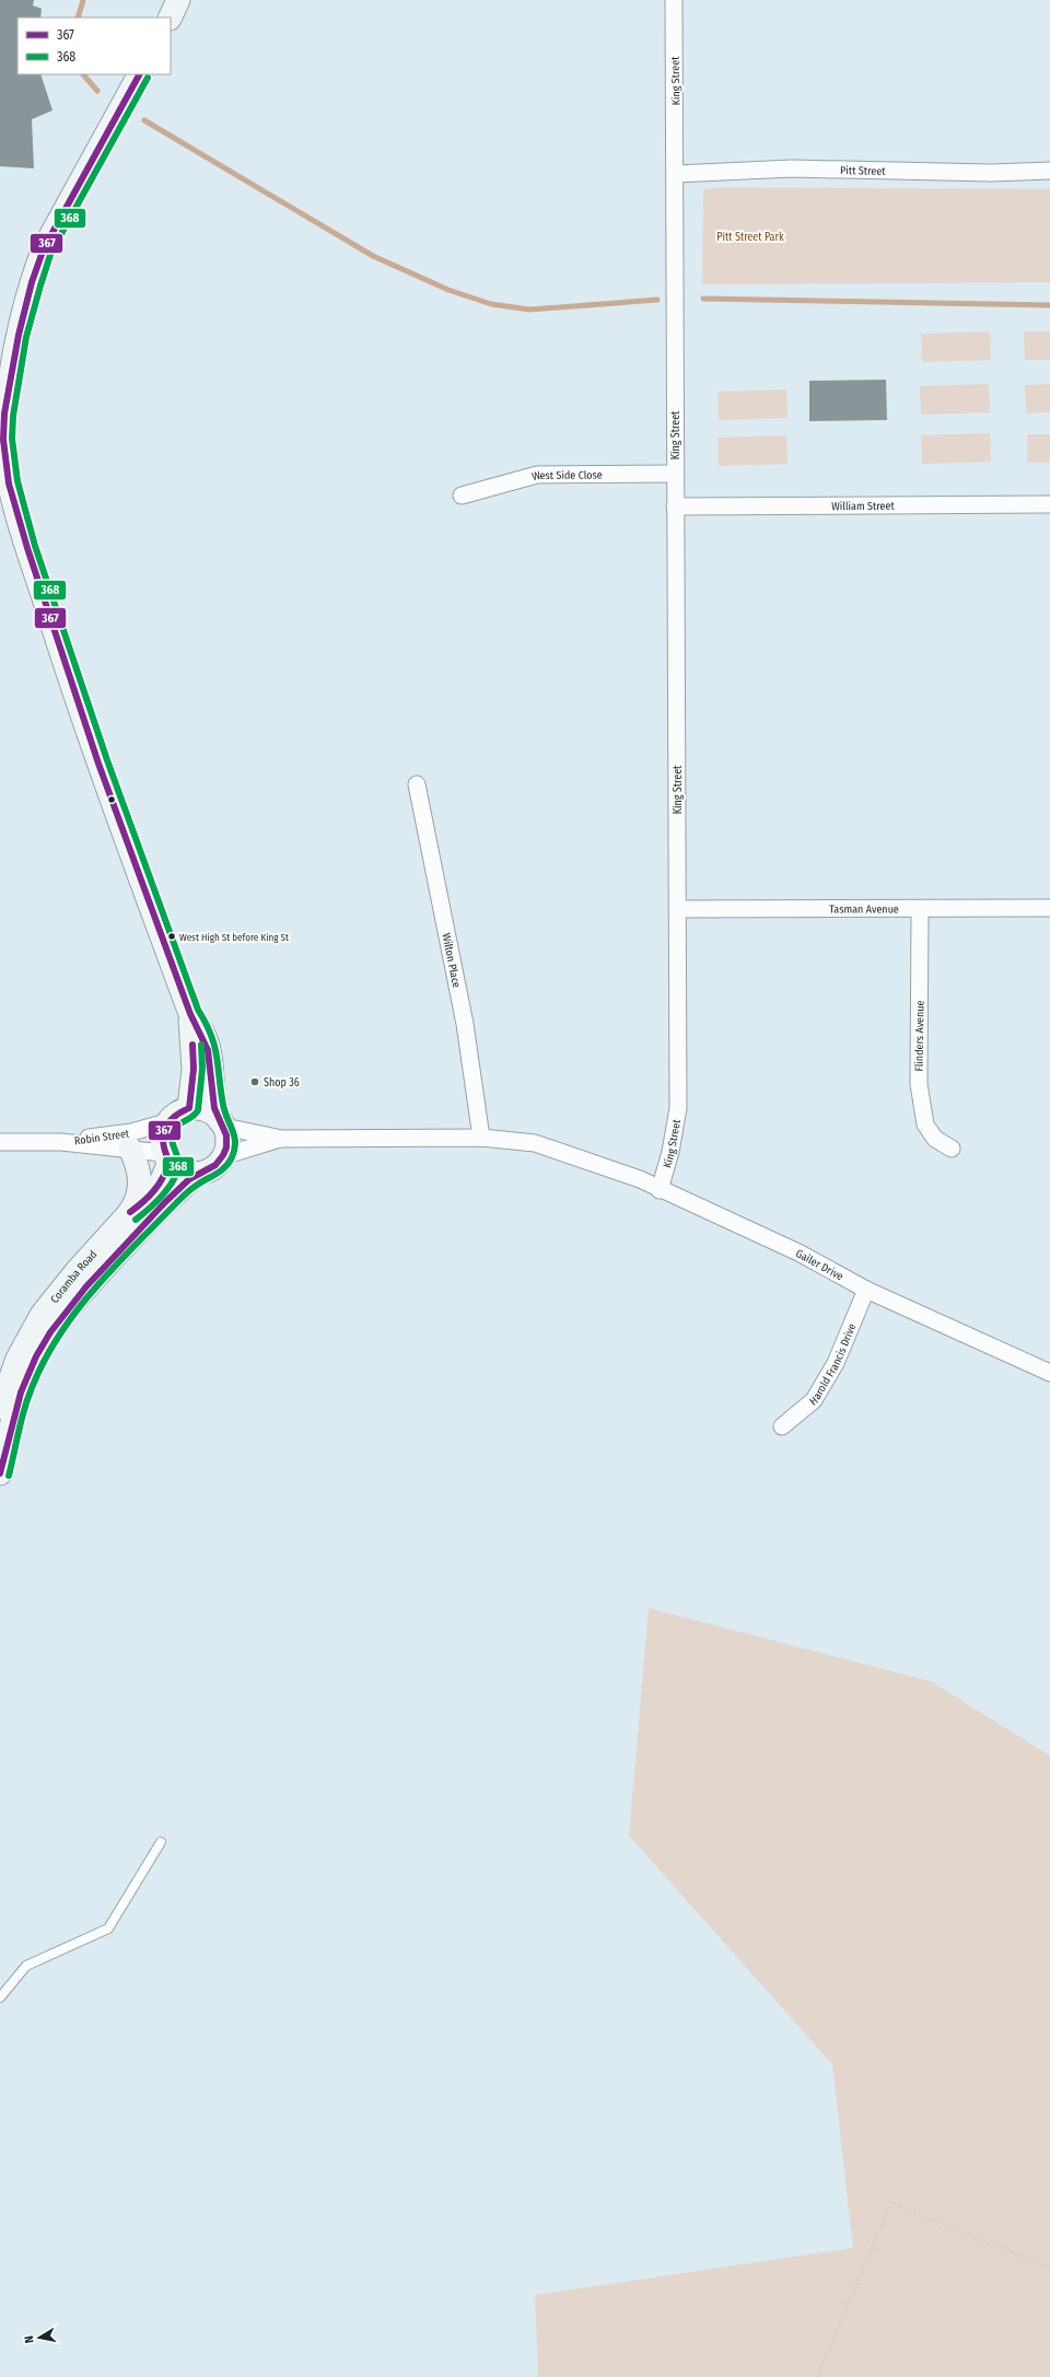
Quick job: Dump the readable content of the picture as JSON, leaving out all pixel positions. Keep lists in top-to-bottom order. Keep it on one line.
{"streets":{"main road":["Coramba Road"],"street":["King Street","Pitt Street","West Side Close","William Street","Tasman Avenue","Wilton Place","Flinders Avenue","Robin Street","Gailer Drive","Harold Francis Drive"]},"crossings":[["King Street","Pitt Street"],["King Street","West Side Close"],["King Street","William Street"],["King Street","Tasman Avenue"],["King Street","Gailer Drive"],["Tasman Avenue","Flinders Avenue"],["Robin Street","Coramba Road"],["Gailer Drive","Harold Francis Drive"]],"parks":["Pitt Street Park"],"places":["West High St before King St","Shop 36"],"lines":["transit line 367","transit line 368"],"legend":["367","368"],"north":"left"}
